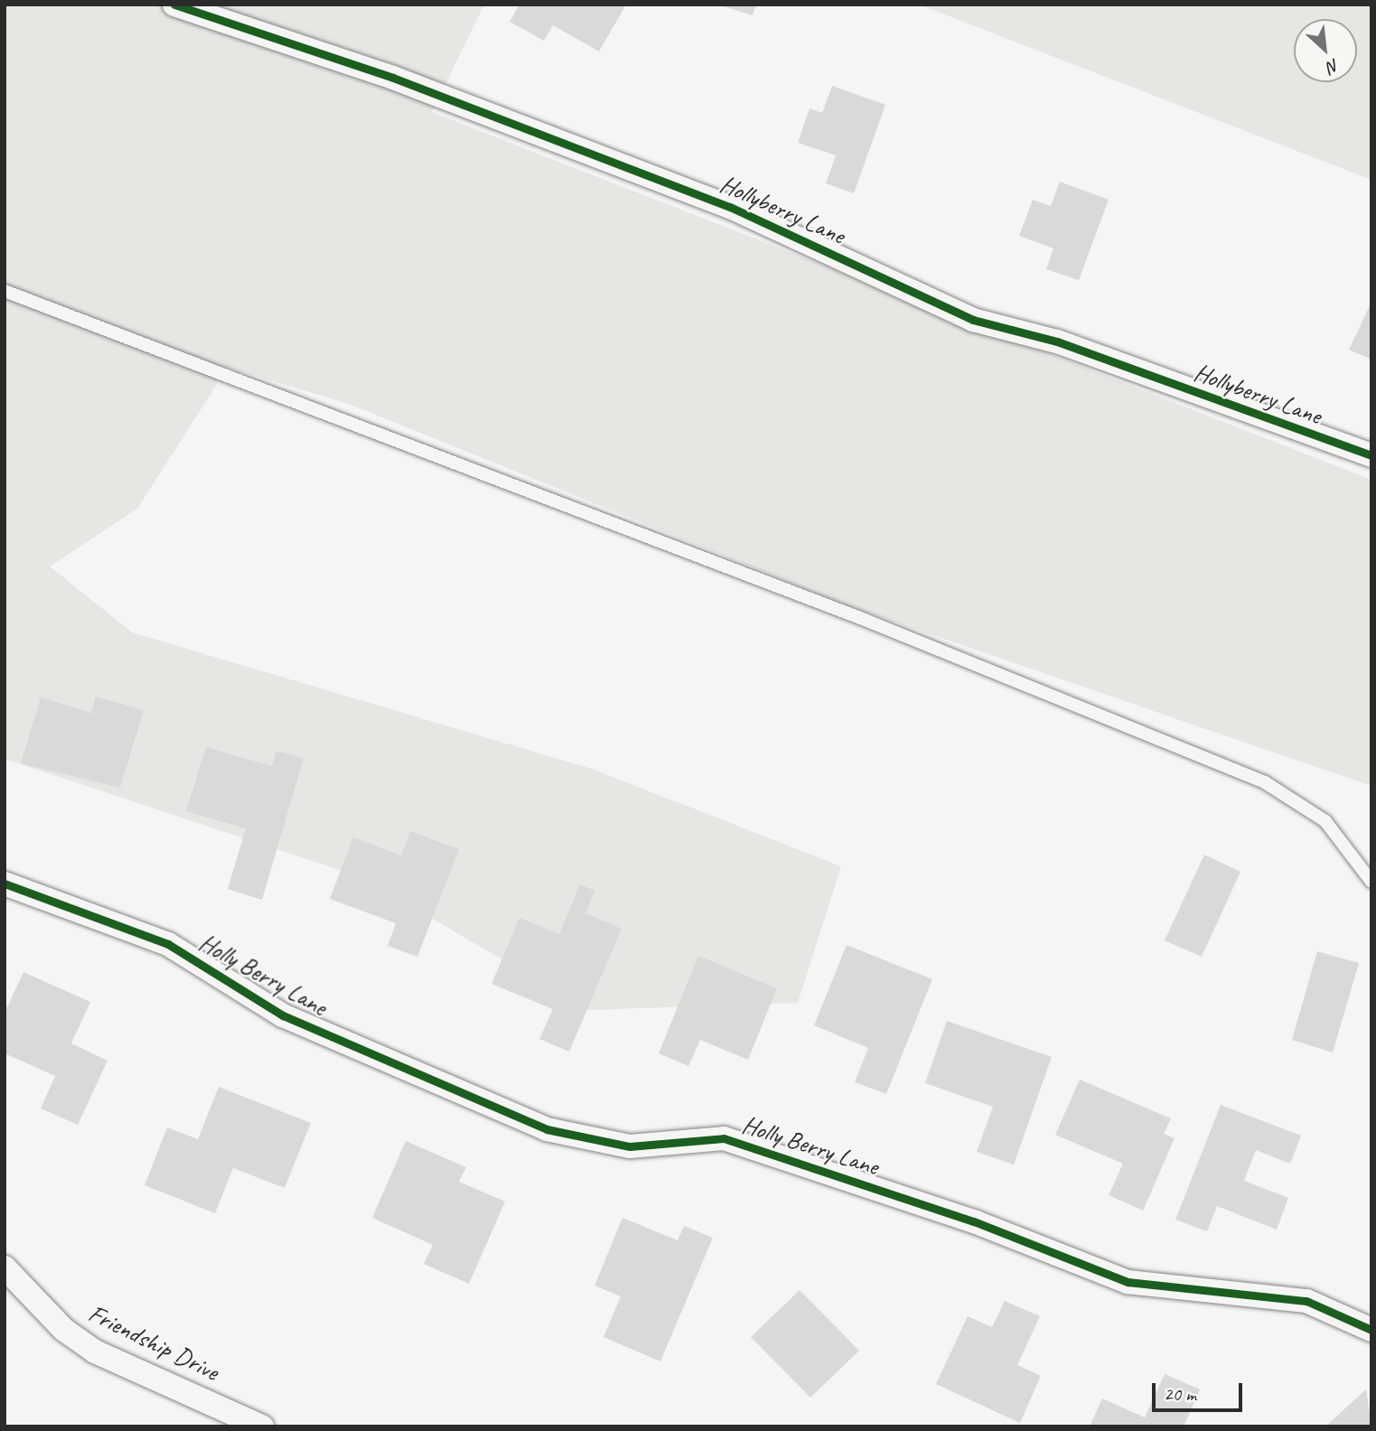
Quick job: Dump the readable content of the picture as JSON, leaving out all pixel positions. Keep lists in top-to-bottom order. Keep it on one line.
{"streets":{"street":["Hollyberry Lane","Holly Berry Lane","Friendship Drive"]},"scale_bar":"20 m","north":"bottom right"}
